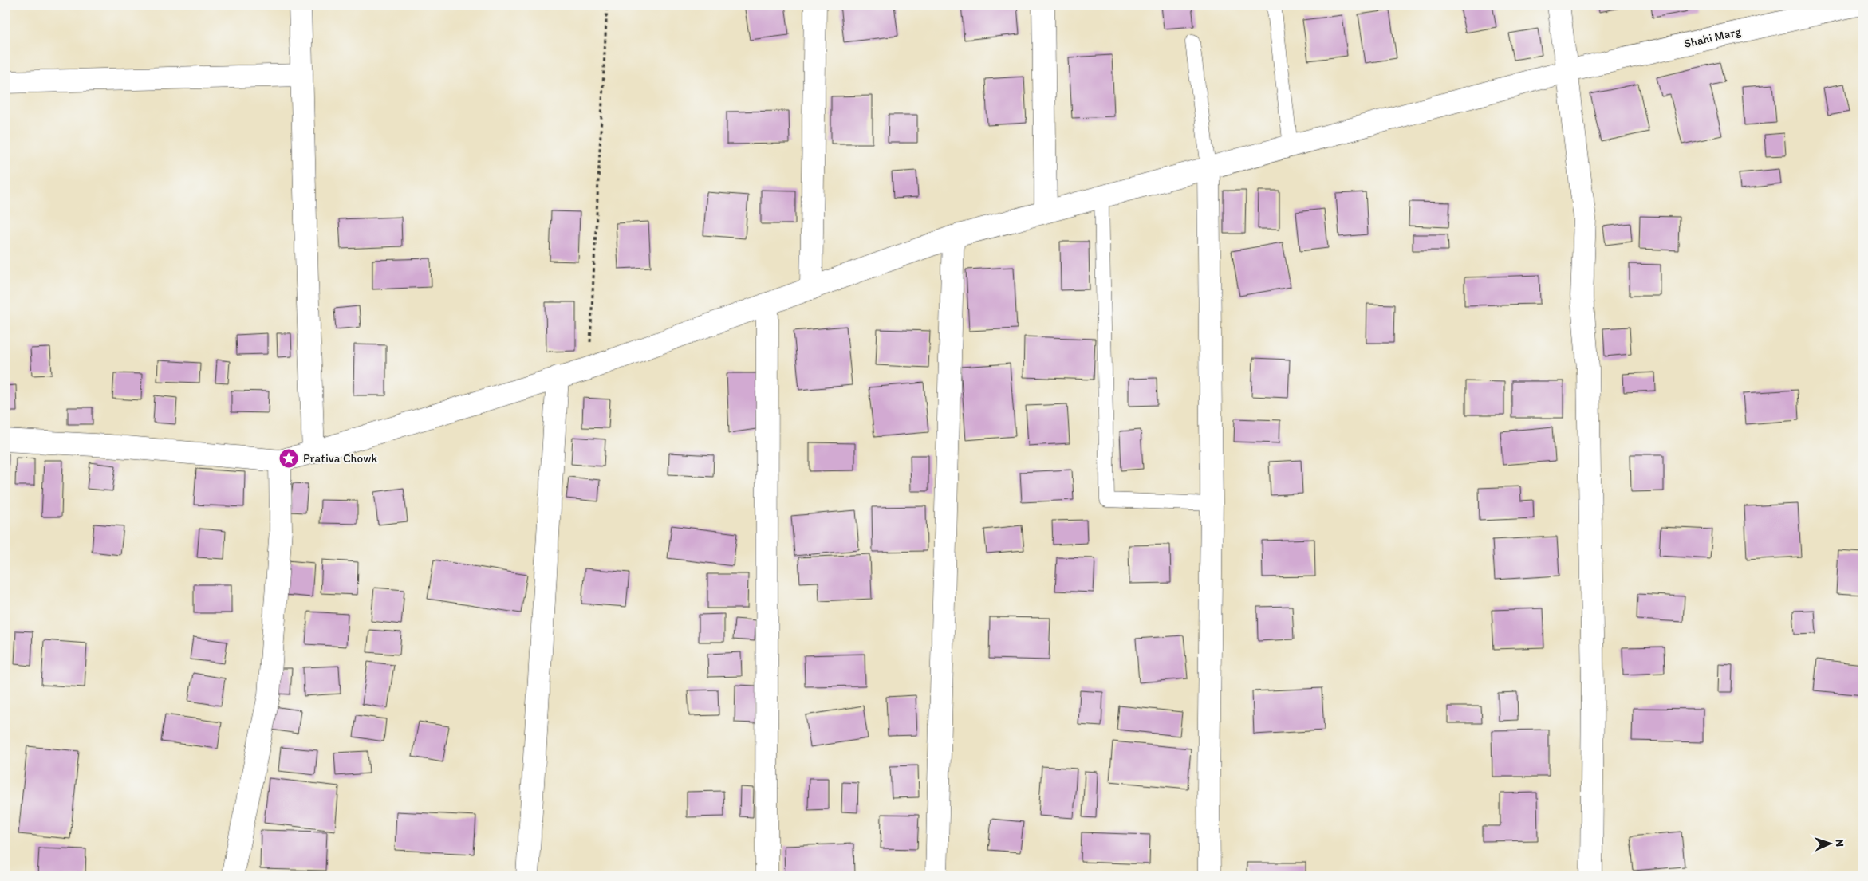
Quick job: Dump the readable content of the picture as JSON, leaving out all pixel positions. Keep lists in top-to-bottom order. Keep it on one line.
{"streets":{"street":["Shahi Marg"]},"places":{"place":["Prativa Chowk"]},"north":"right"}
